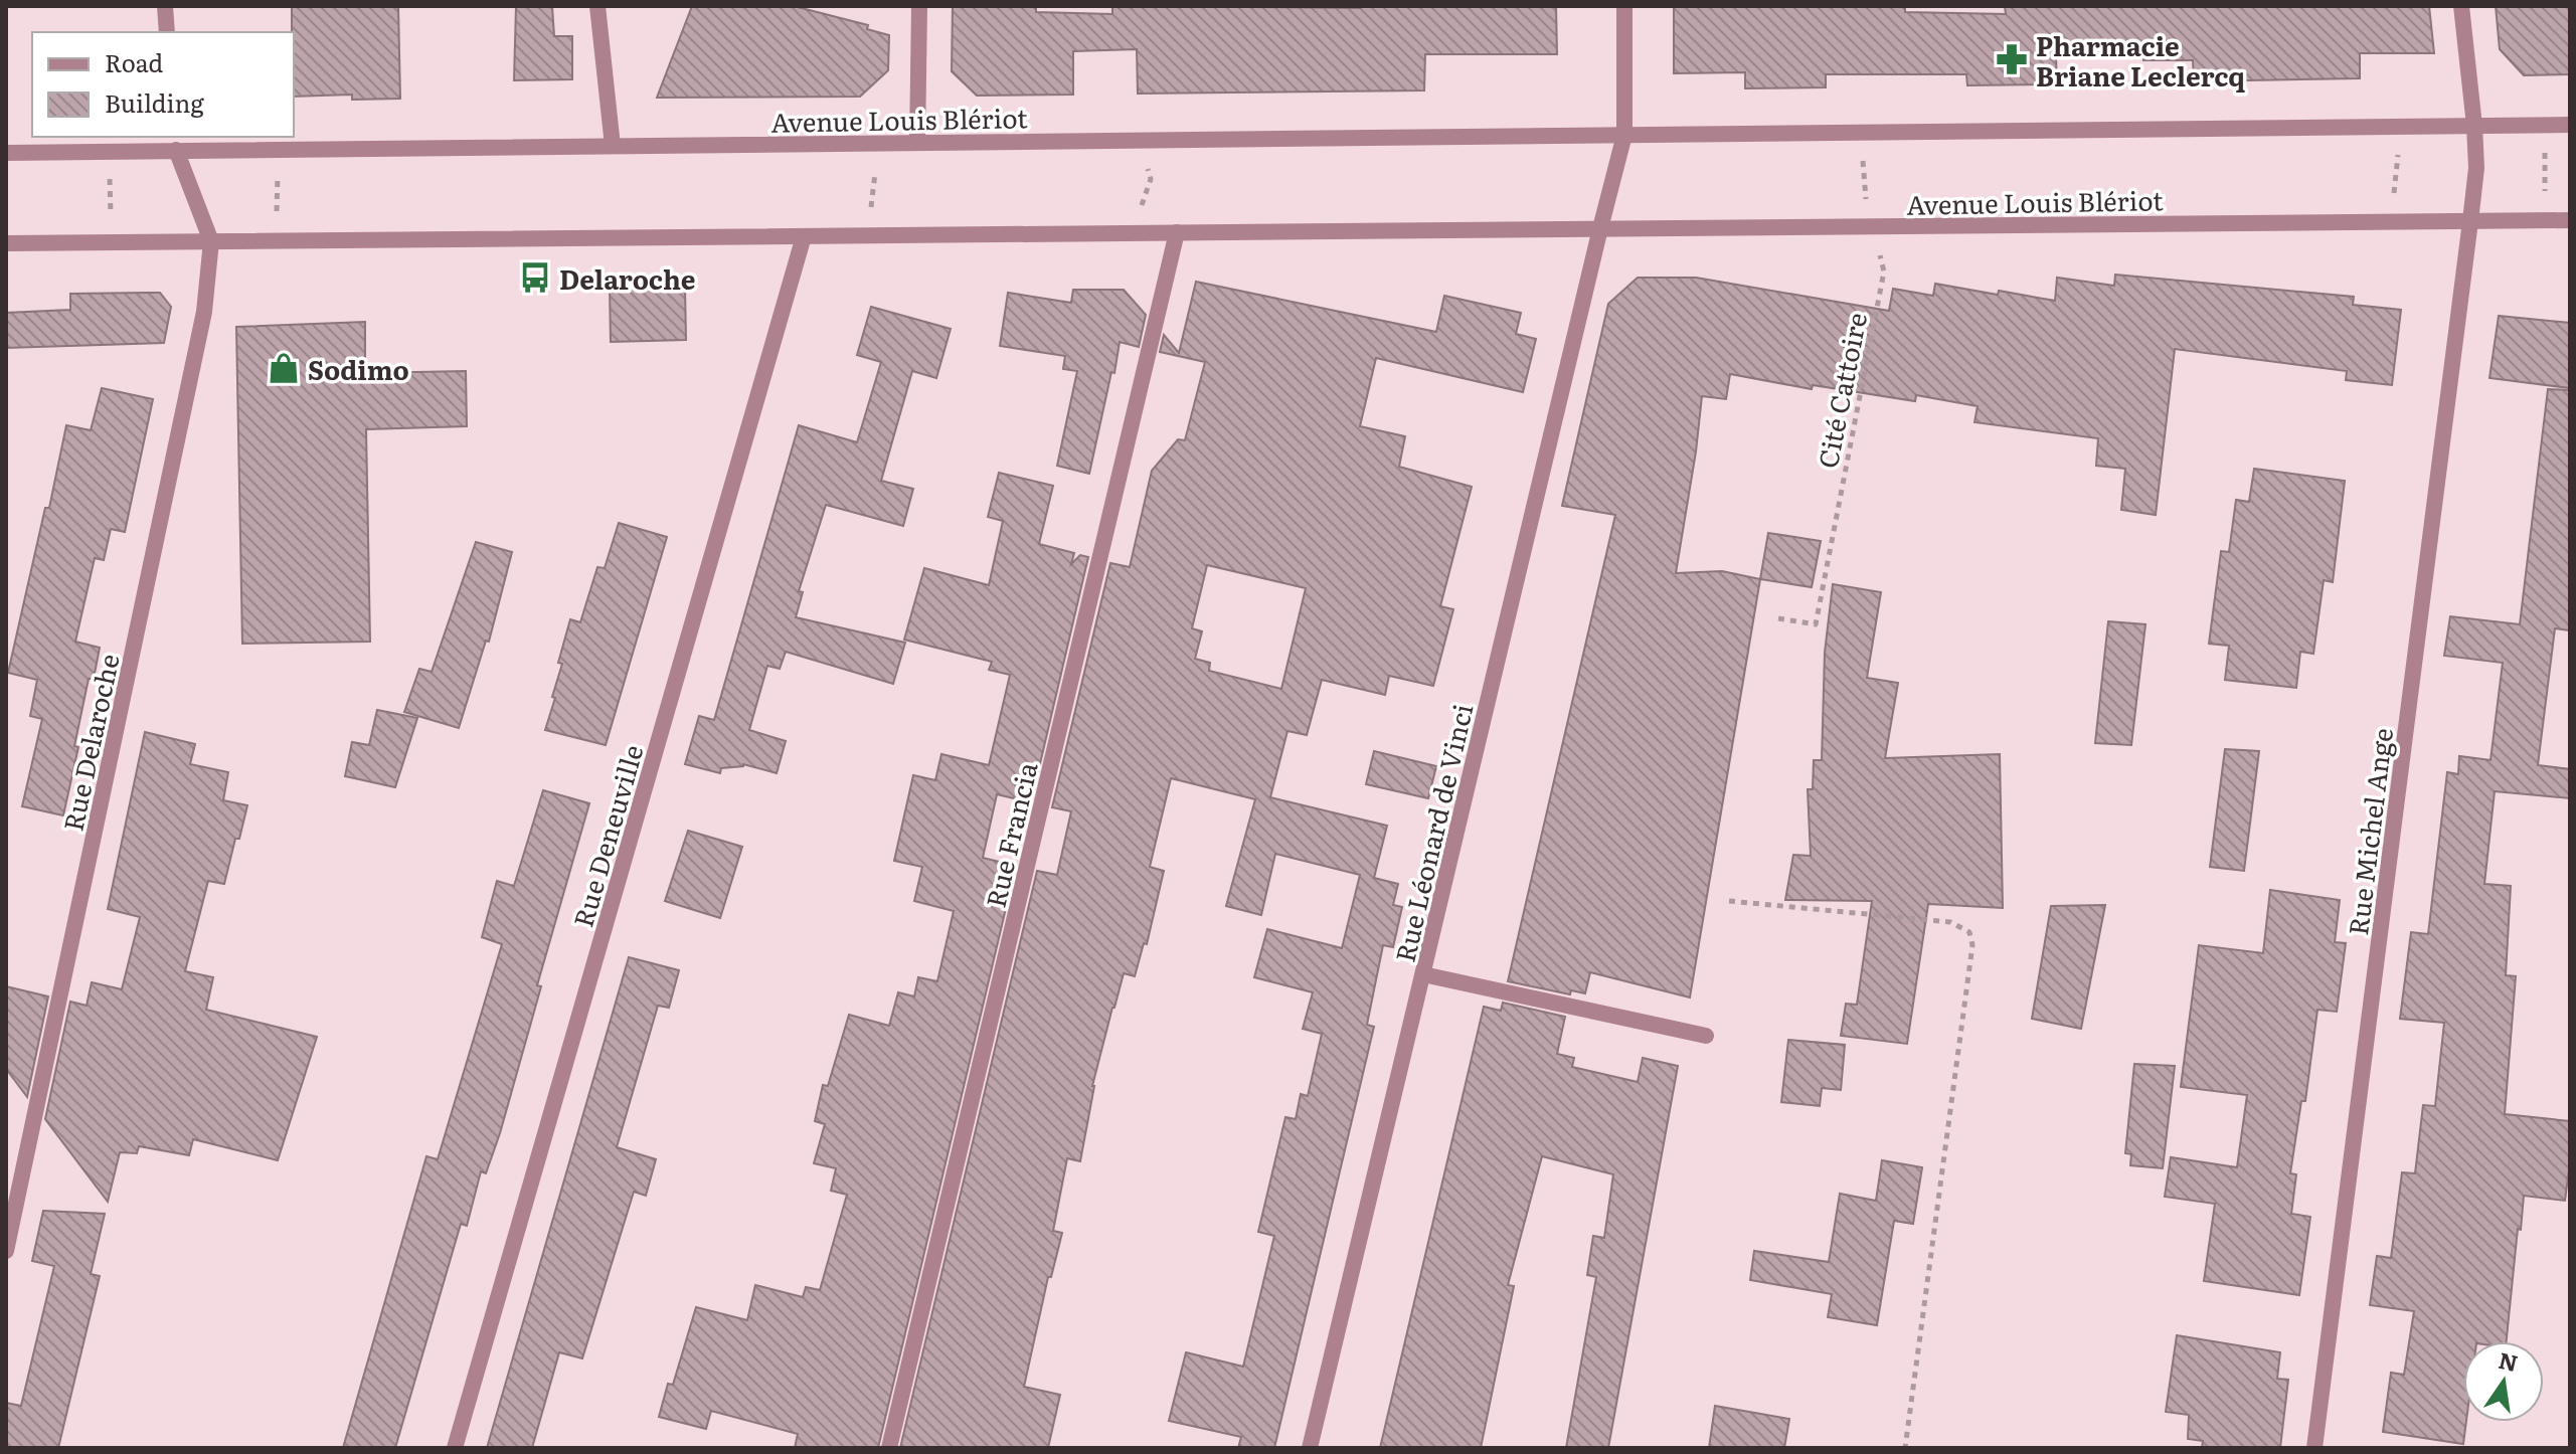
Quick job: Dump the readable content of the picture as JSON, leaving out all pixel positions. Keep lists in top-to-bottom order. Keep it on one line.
{"streets":{"street":["Avenue Louis Blériot","Rue Delaroche","Rue Michel Ange","Rue Léonard de Vinci","Rue Francia","Rue Deneuville"],"path":["Cité Cattoire"]},"crossings":[["Avenue Louis Blériot","Cité Cattoire"],["Avenue Louis Blériot","Rue Delaroche"],["Avenue Louis Blériot","Rue Michel Ange"],["Avenue Louis Blériot","Rue Léonard de Vinci"],["Avenue Louis Blériot","Rue Francia"],["Avenue Louis Blériot","Rue Deneuville"]],"places":{"pharmacy":["Pharmacie Briane Leclercq"],"bus stop":["Delaroche"],"shop":["Sodimo"]},"legend":["Road","Building"],"north":"top"}
